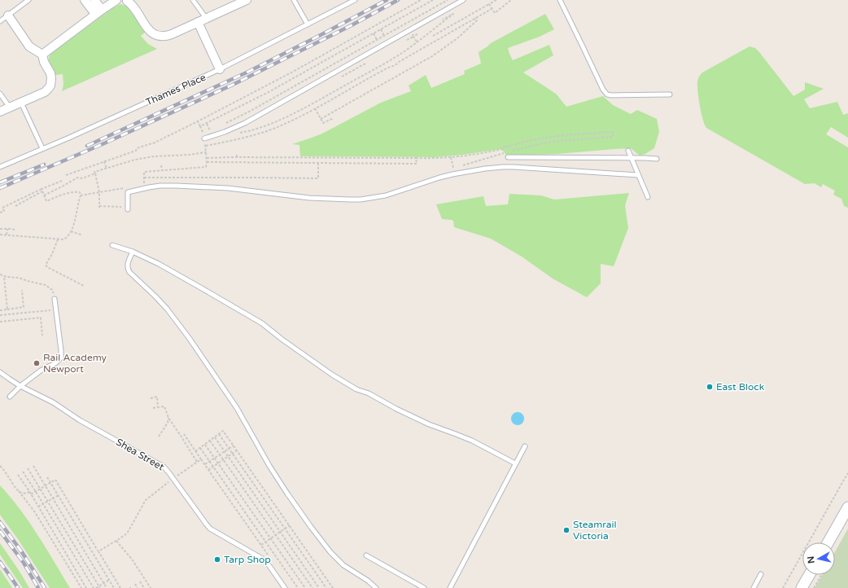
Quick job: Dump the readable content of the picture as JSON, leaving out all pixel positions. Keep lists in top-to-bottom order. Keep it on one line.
{"streets":{"lane":["Thames Place","Shea Street"]},"places":["Rail Academy Newport","East Block","Steamrail Victoria","Tarp Shop"],"north":"left"}
